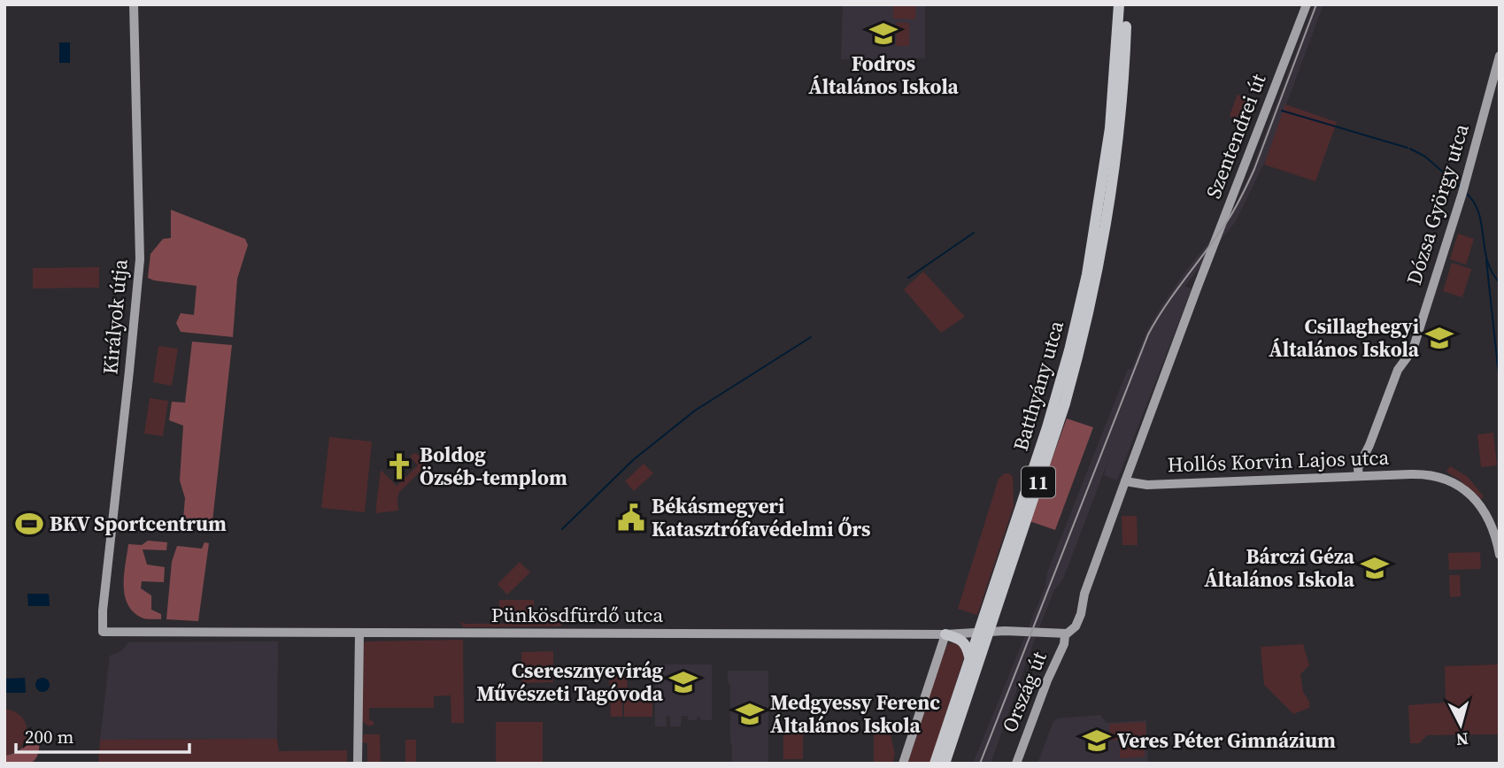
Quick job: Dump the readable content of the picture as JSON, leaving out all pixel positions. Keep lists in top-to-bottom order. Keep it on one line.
{"streets":{"main road":["Batthyány utca","11"],"street":["Szentendrei út","Dózsa György utca","Királyok útja","Hollós Korvin Lajos utca","Pünkösdfürdő utca","Ország út"]},"crossings":[["Szentendrei út","Hollós Korvin Lajos utca"],["Dózsa György utca","Hollós Korvin Lajos utca"],["Királyok útja","Pünkösdfürdő utca"],["Batthyány utca","Pünkösdfürdő utca"],["Pünkösdfürdő utca","Ország út"]],"places":{"school or university":["Fodros Általános Iskola","Csillaghegyi Általános Iskola","Bárczi Géza Általános Iskola","Cseresznyevirág Művészeti Tagóvoda","Medgyessy Ferenc Általános Iskola","Veres Péter Gimnázium"],"church":["Boldog Özséb-templom"],"public building":["Békásmegyeri Katasztrófavédelmi Őrs"],"sports":["BKV Sportcentrum"]},"scale_bar":"200 m","north":"bottom"}
